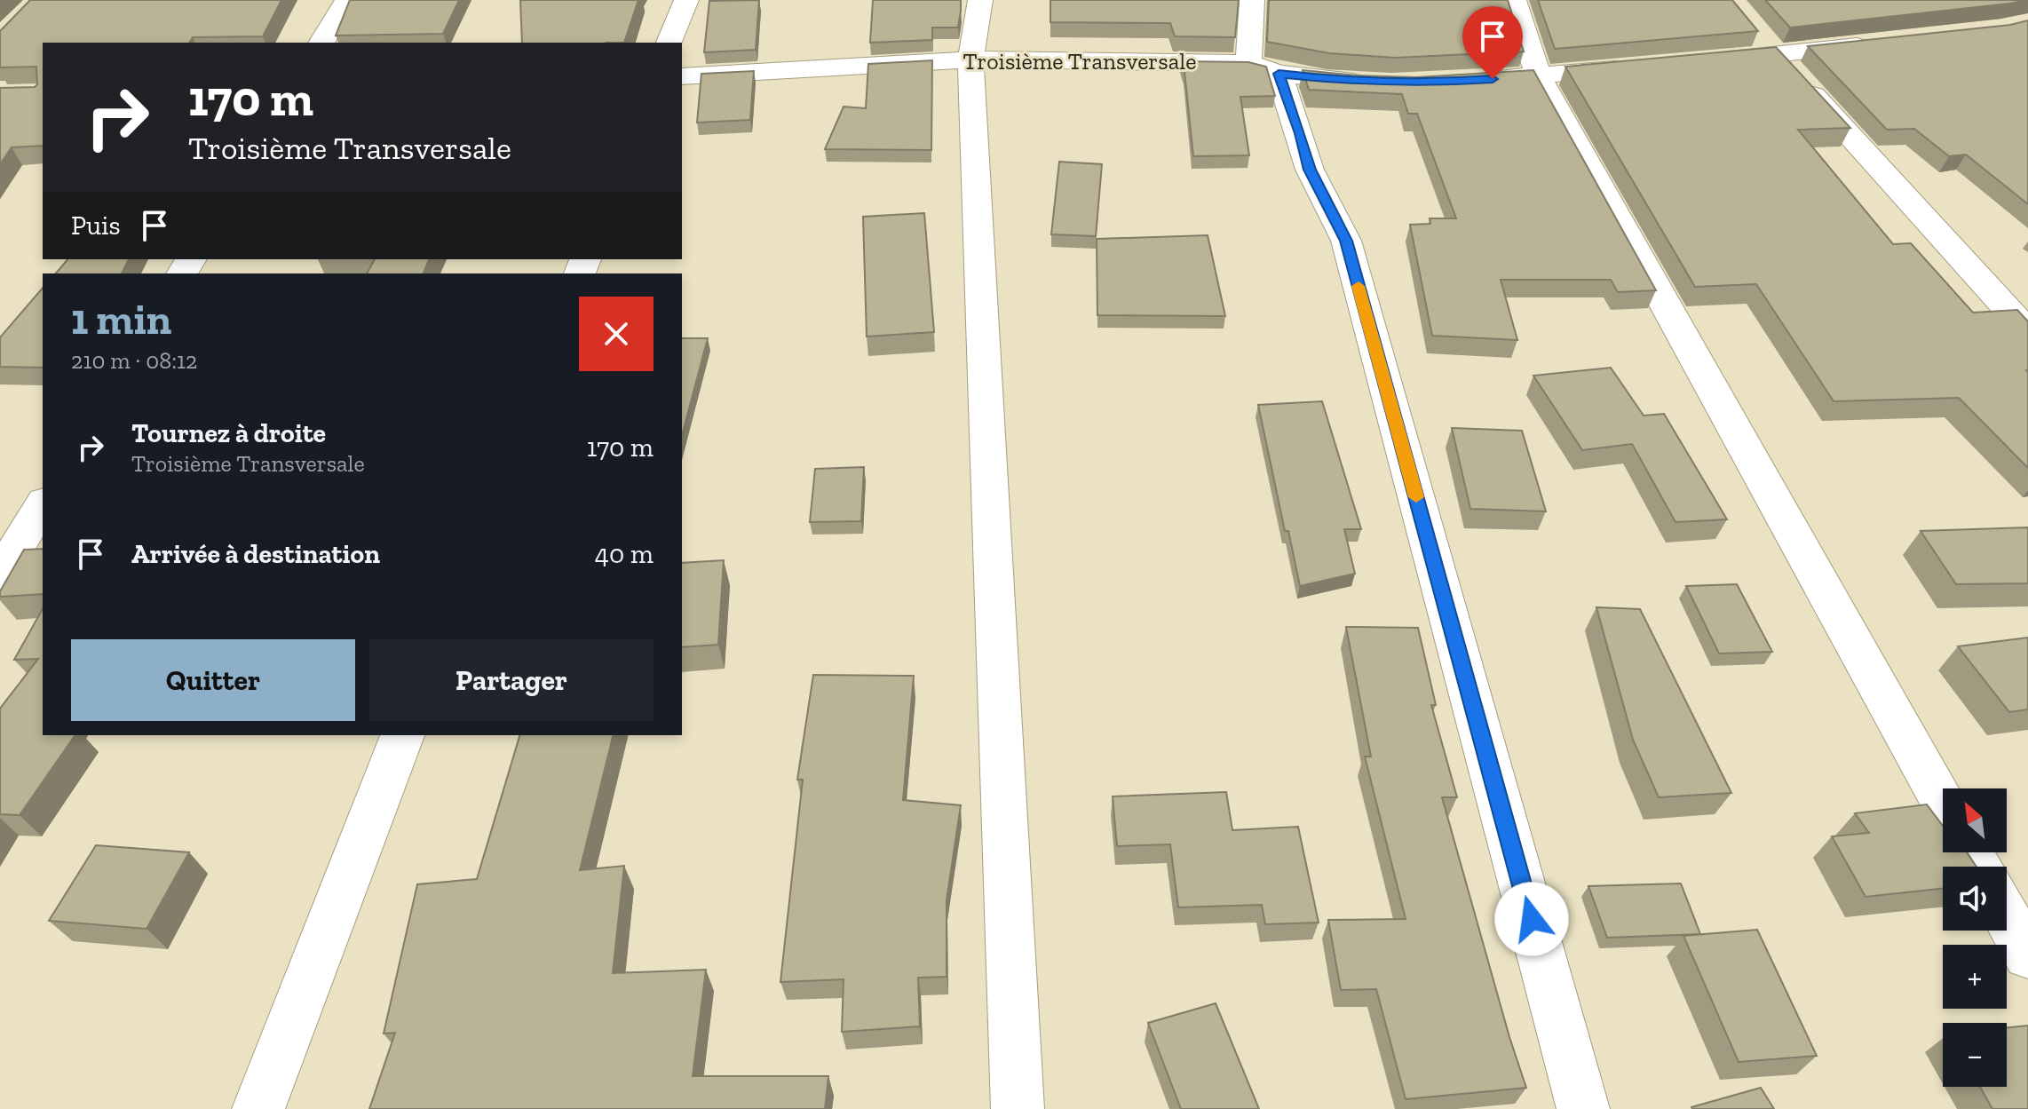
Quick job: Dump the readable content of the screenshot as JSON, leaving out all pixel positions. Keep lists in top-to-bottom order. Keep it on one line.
{"streets":{"street":["Troisième Transversale"]},"north":"top left","page":{"turn":["170 m","Troisième Transversale"],"then":"Puis","heading":["1 min","210 m · 08:12"],"list":[{"name":"Tournez à droite","note":"Troisième Transversale","value":"170 m"},{"name":"Arrivée à destination","value":"40 m"}],"buttons":["Quitter","Partager"],"map_buttons":["+","−"]}}
